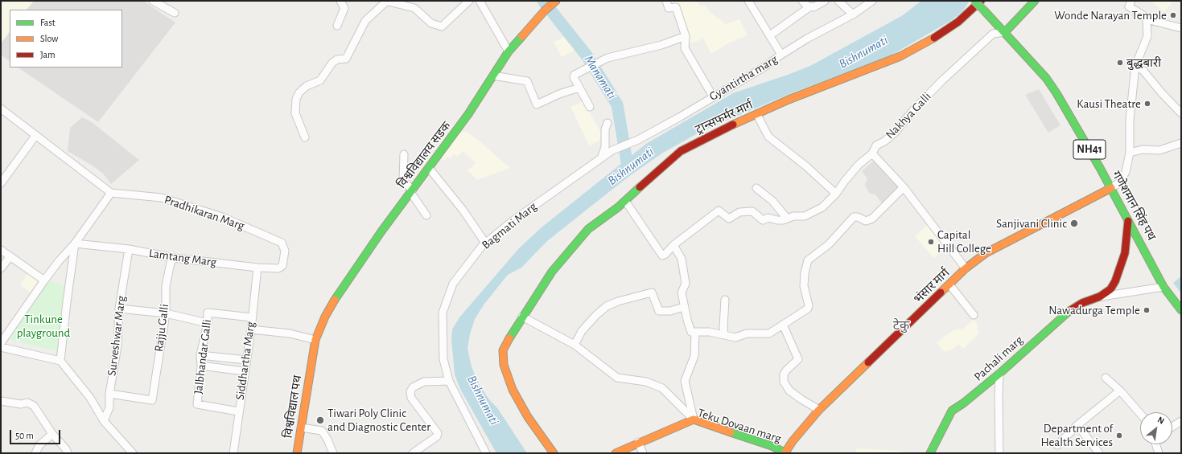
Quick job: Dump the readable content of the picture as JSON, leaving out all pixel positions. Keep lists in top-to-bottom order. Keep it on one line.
{"streets":{"main road":["ट्रान्सफर्मर मार्ग","NH41","विश्वविद्यालय सडक","गणेशमान सिंह पथ","भंसार मार्ग","Pachali marg","विश्वविद्याल पथ","Teku Dovaan marg"],"street":["Gyantirtha marg","Nakhya Galli","Pradhikaran Marg","Bagmati Marg","Lamtang Marg","Rajju Galli","Surveshwar Marg","Jalbhandar Galli","Siddhartha Marg"]},"crossings":[["Gyantirtha marg","Bagmati Marg"],["Nakhya Galli","गणेशमान सिंह पथ"],["NH41","गणेशमान सिंह पथ"],["विश्वविद्यालय सडक","विश्वविद्याल पथ"],["गणेशमान सिंह पथ","भंसार मार्ग"],["गणेशमान सिंह पथ","Pachali marg"],["Pradhikaran Marg","Lamtang Marg"],["Lamtang Marg","Rajju Galli"],["Lamtang Marg","Surveshwar Marg"],["Lamtang Marg","Siddhartha Marg"],["भंसार मार्ग","Teku Dovaan marg"],["Rajju Galli","Surveshwar Marg"],["Jalbhandar Galli","Siddhartha Marg"]],"districts":["टेकु"],"water":["Bishnumati","Manamati"],"parks":["Tinkune playground"],"places":["Wonde Narayan Temple","बुद्धबारी","Kausi Theatre","Sanjivani Clinic","Capital Hill College","Nawadurga Temple","Tiwari Poly Clinic and Diagnostic Center","Department of Health Services"],"legend":["Fast","Slow","Jam"],"scale_bar":"50 m","north":"top right"}
